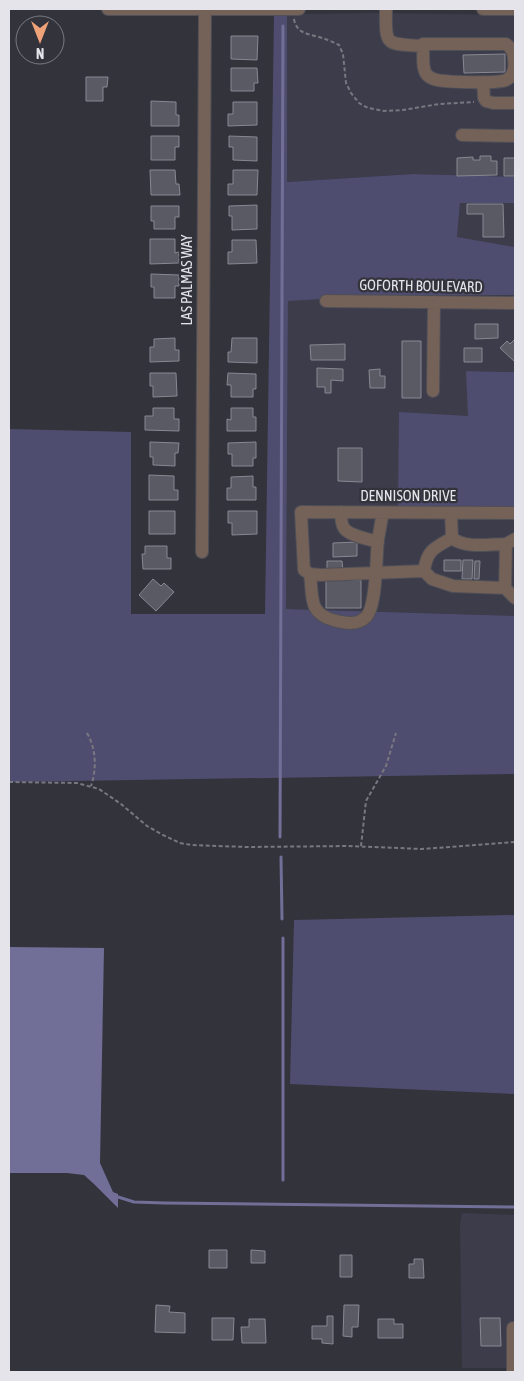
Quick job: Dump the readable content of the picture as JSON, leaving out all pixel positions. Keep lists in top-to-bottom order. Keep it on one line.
{"streets":{"street":["LAS PALMAS WAY","GOFORTH BOULEVARD","DENNISON DRIVE"]},"north":"bottom"}
